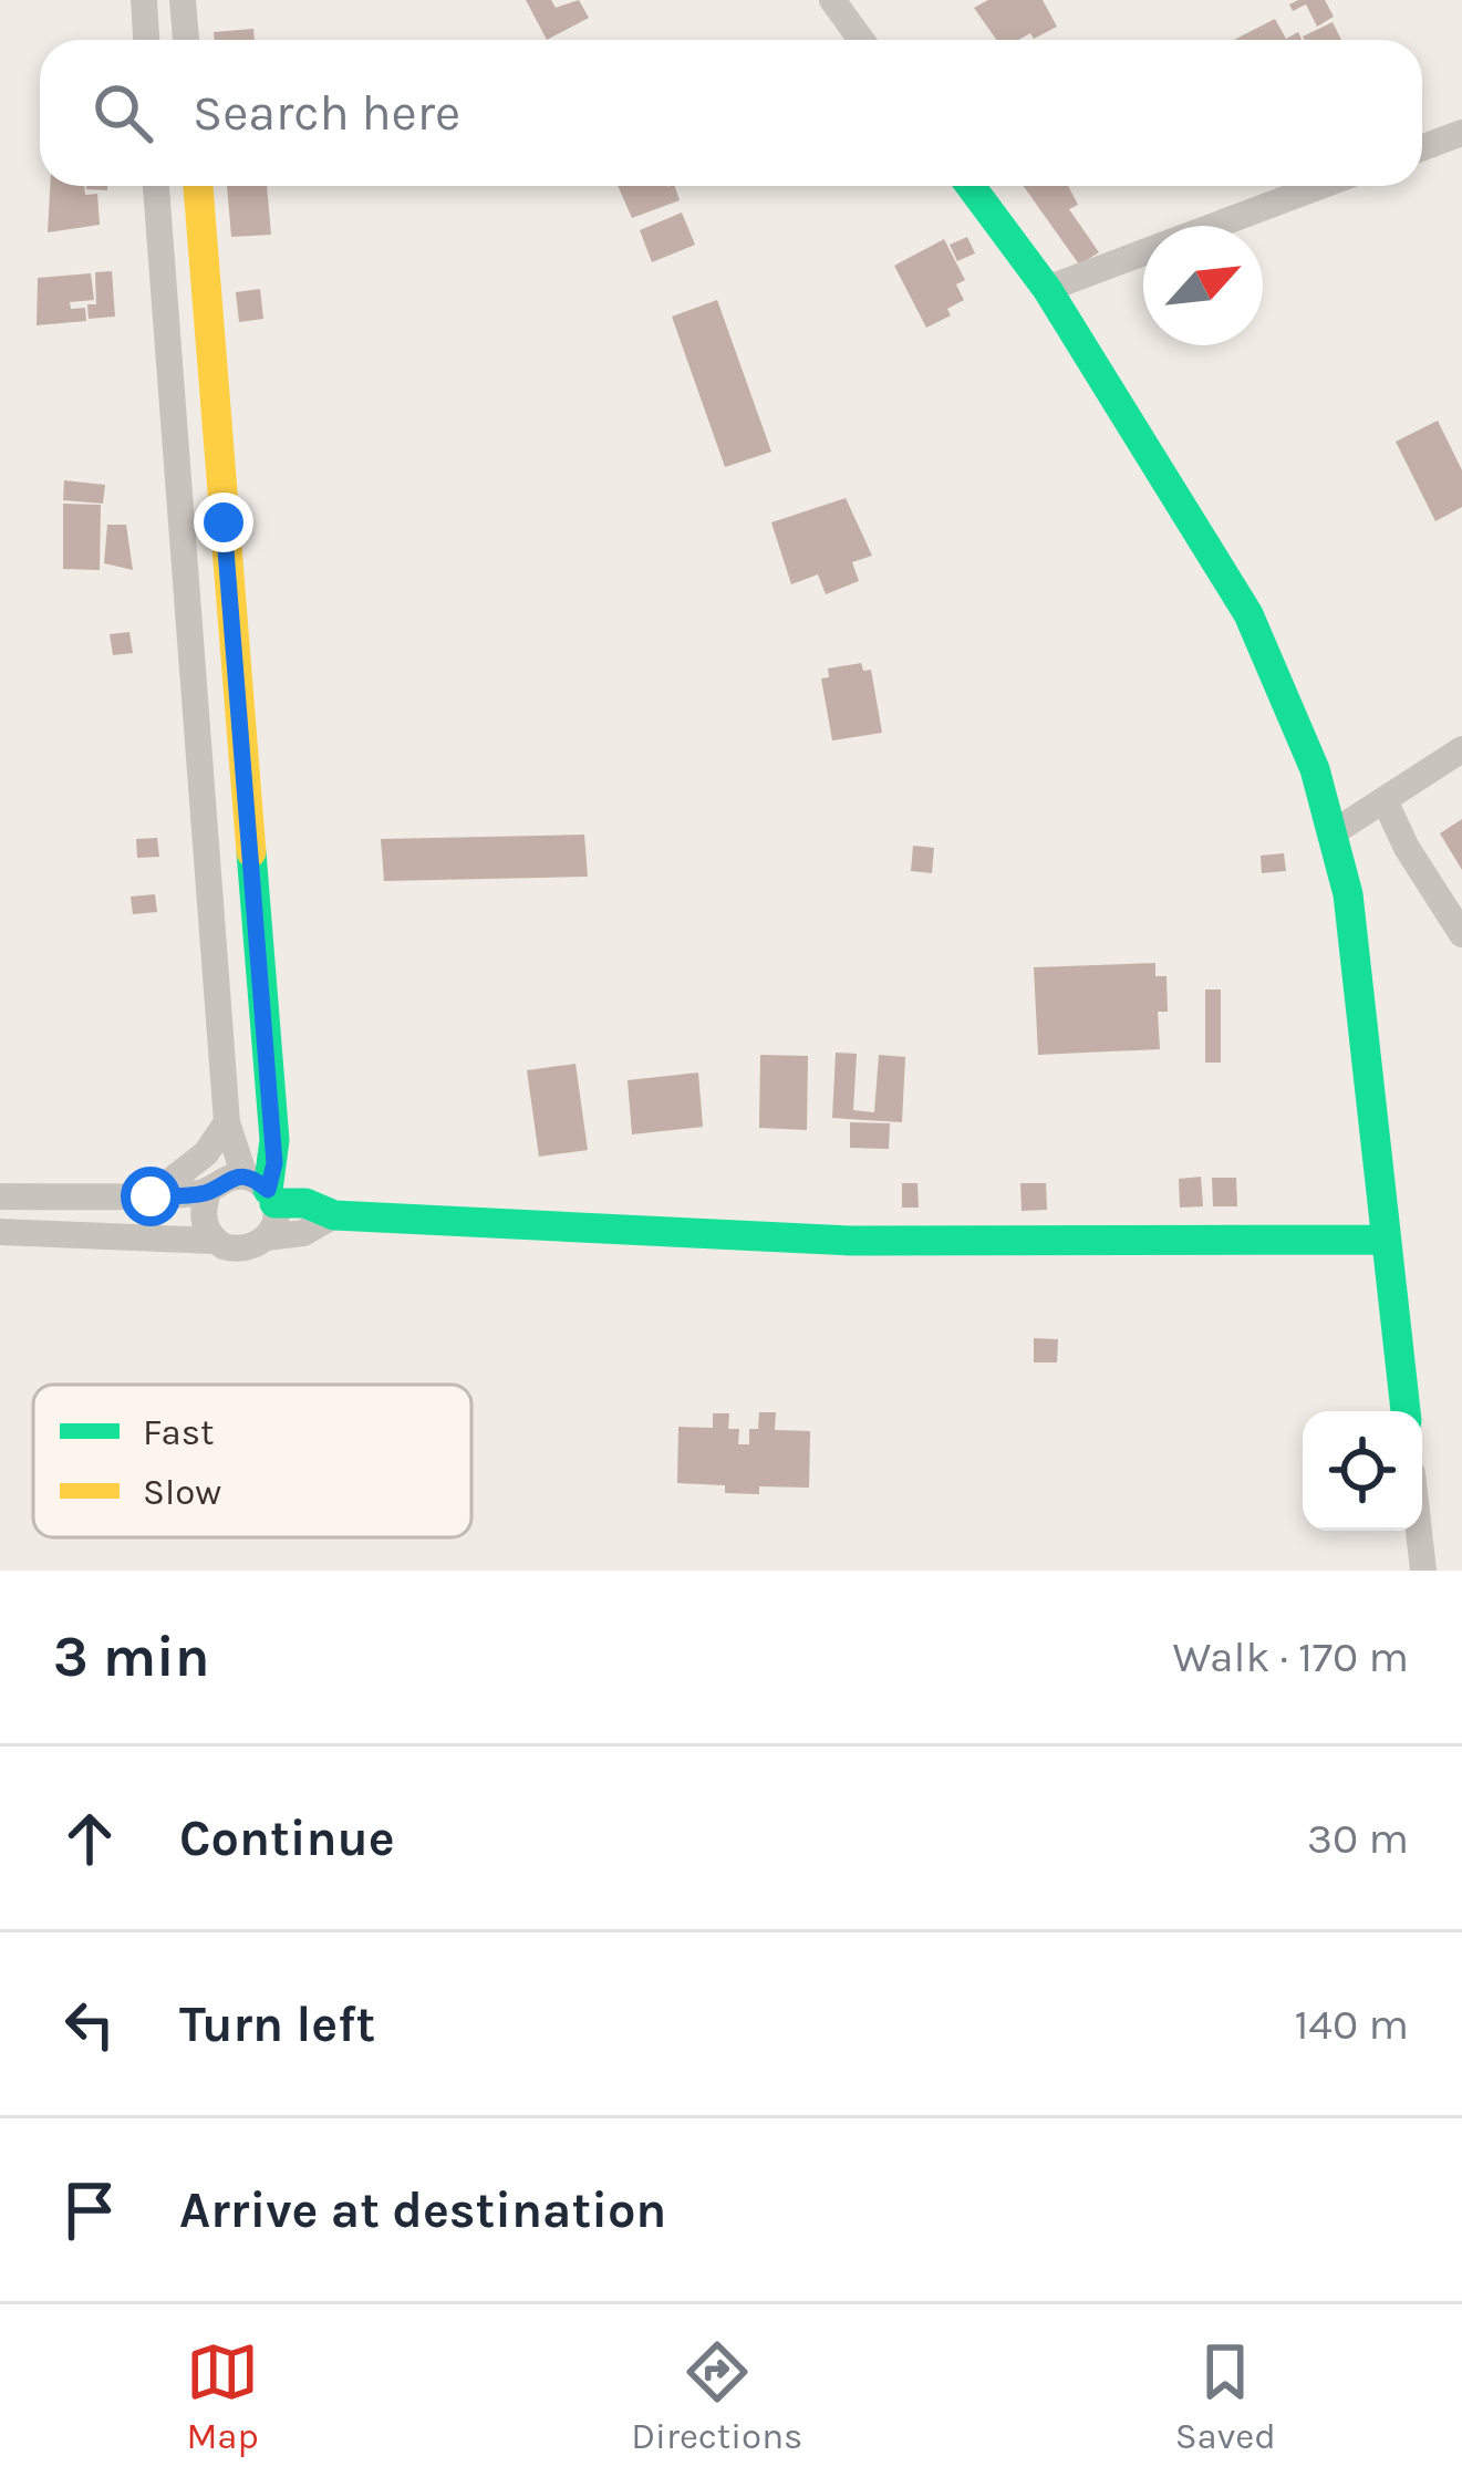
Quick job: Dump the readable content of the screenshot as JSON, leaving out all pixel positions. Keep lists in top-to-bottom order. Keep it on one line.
{"legend":["Fast","Slow"],"north":"top right","page":{"search":"Search here","heading":["3 min","Walk · 170 m"],"list":[["Continue","30 m"],["Turn left","140 m"],"Arrive at destination"],"nav":["Map","Directions","Saved"]}}
